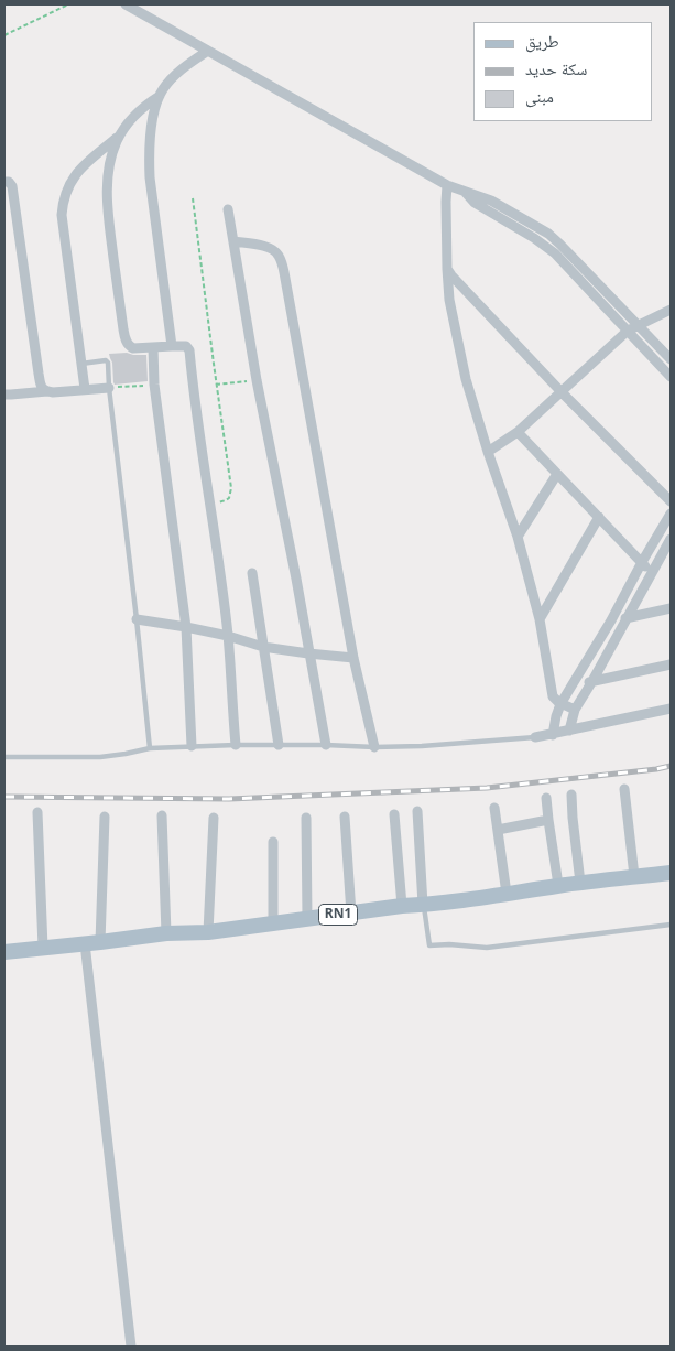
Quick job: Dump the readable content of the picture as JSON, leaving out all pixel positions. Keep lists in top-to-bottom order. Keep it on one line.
{"streets":{"main road":["RN1"]},"legend":["طريق","سكة حديد","مبنى"]}
